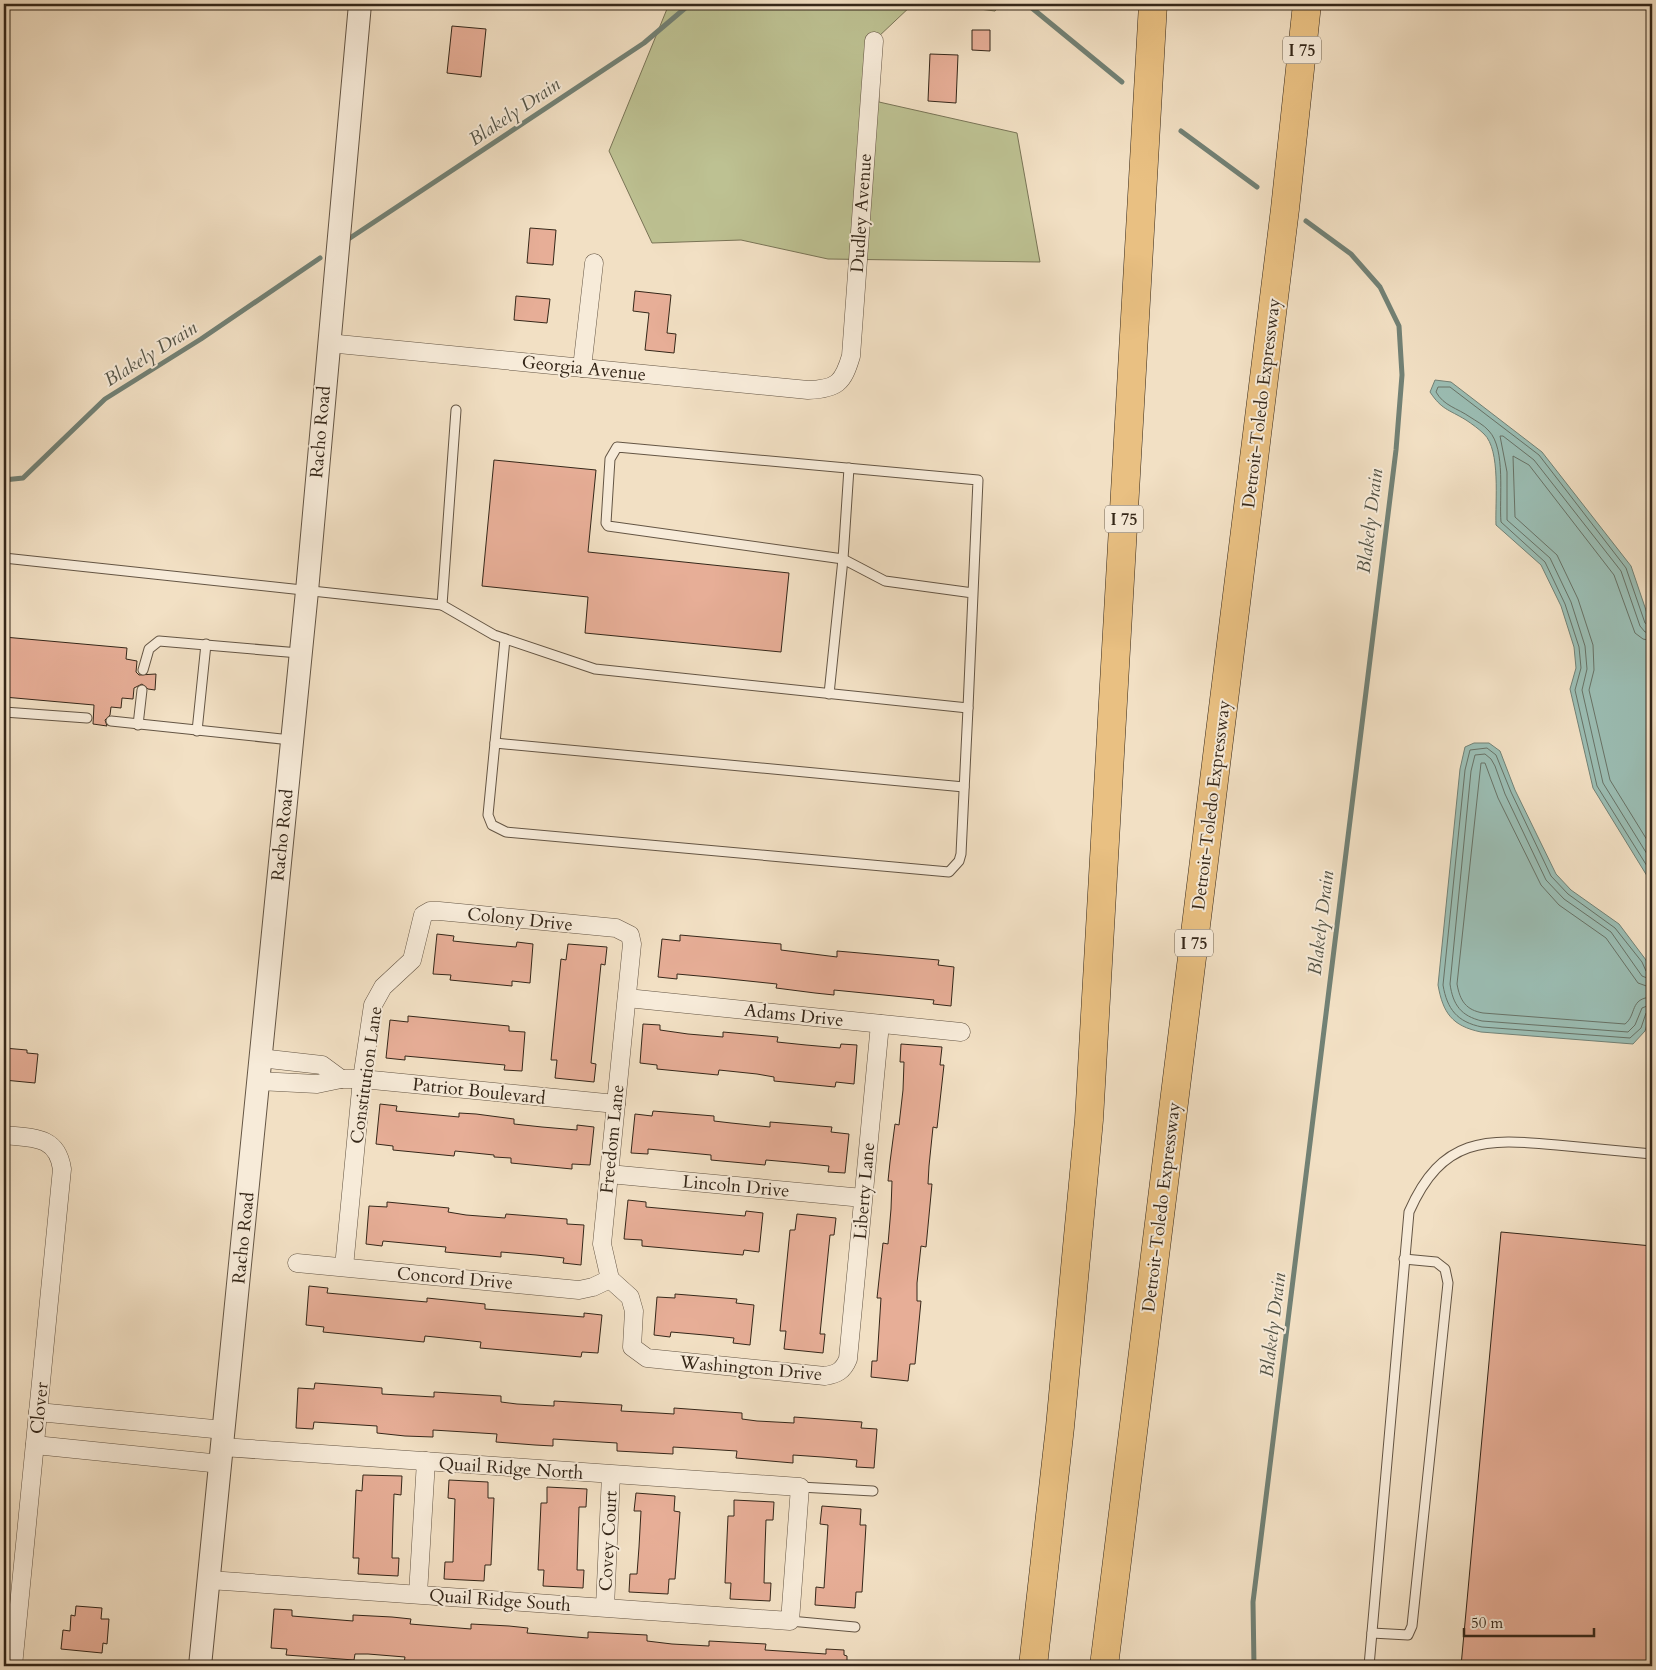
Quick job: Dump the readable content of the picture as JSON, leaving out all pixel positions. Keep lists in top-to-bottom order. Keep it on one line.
{"streets":{"highway":["I 75","Detroit-Toledo Expressway"],"street":["Dudley Avenue","Georgia Avenue","Racho Road","Colony Drive","Adams Drive","Constitution Lane","Patriot Boulevard","Freedom Lane","Lincoln Drive","Liberty Lane","Concord Drive","Washington Drive","Clover","Quail Ridge North","Covey Court","Quail Ridge South"]},"crossings":[["Dudley Avenue","Georgia Avenue"],["Georgia Avenue","Racho Road"],["Racho Road","Patriot Boulevard"],["Racho Road","Quail Ridge North"],["Racho Road","Quail Ridge South"],["Colony Drive","Constitution Lane"],["Colony Drive","Freedom Lane"],["Adams Drive","Freedom Lane"],["Adams Drive","Liberty Lane"],["Constitution Lane","Patriot Boulevard"],["Constitution Lane","Concord Drive"],["Patriot Boulevard","Freedom Lane"],["Freedom Lane","Lincoln Drive"],["Freedom Lane","Concord Drive"],["Freedom Lane","Washington Drive"],["Lincoln Drive","Liberty Lane"],["Liberty Lane","Washington Drive"],["Concord Drive","Washington Drive"],["Quail Ridge North","Covey Court"],["Covey Court","Quail Ridge South"]],"water":["Blakely Drain"],"scale_bar":"50 m"}
